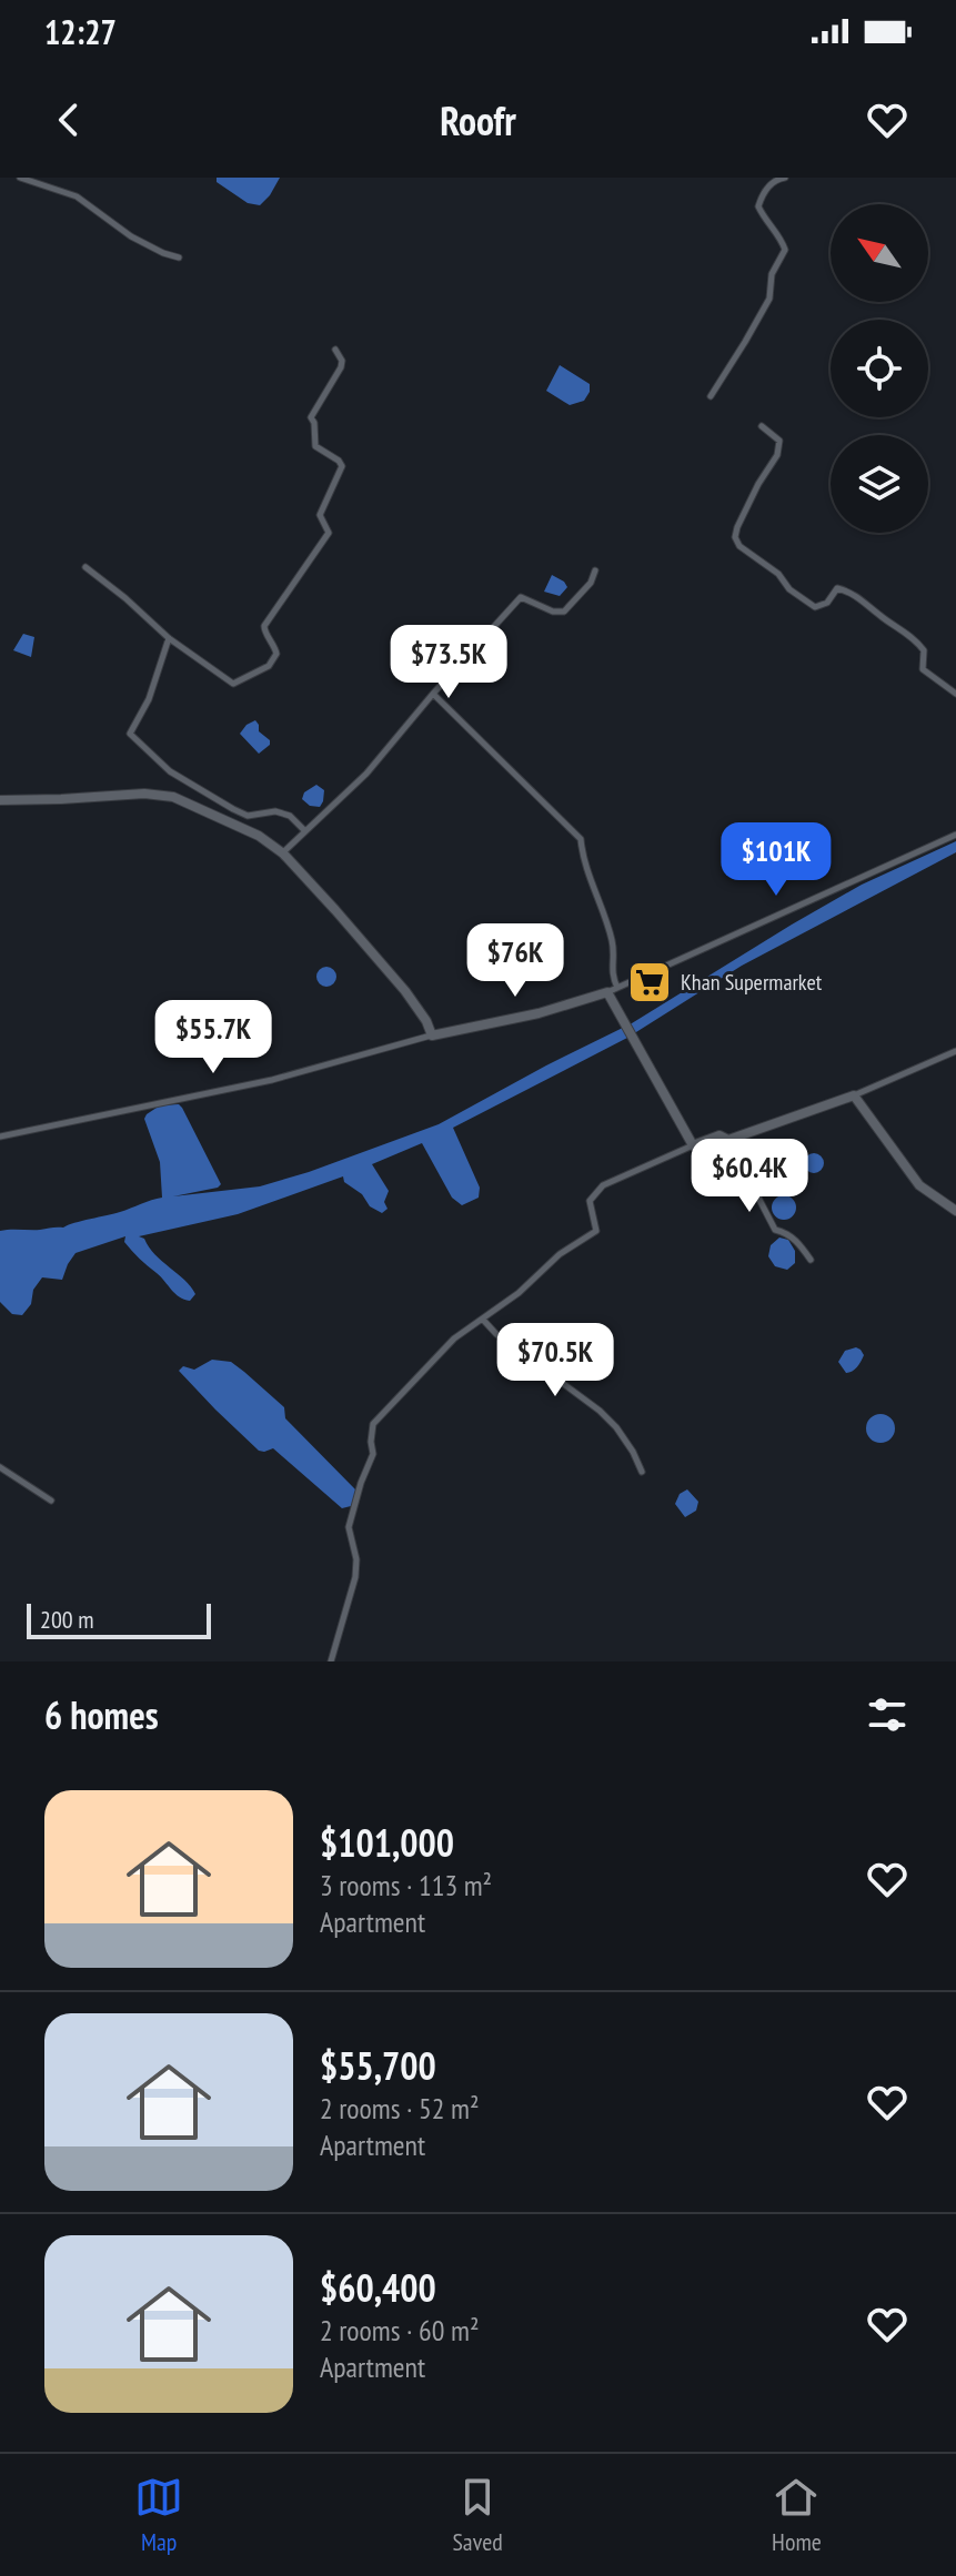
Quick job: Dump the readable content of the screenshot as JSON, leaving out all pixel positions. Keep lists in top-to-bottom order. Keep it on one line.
{"places":{"supermarket":["Khan Supermarket"]},"scale_bar":"200 m","north":"top left","page":{"status":"12:27","header":"Roofr","price":["$73.5K","$101K","$76K","$55.7K","$60.4K","$70.5K"],"scale":"200 m","heading":"6 homes","list":[{"name":"$101,000","note":"3 rooms · 113 m² · Apartment"},{"name":"$55,700","note":"2 rooms · 52 m² · Apartment"},{"name":"$60,400","note":"2 rooms · 60 m² · Apartment"}],"tabs":["Map","Saved","Home"]}}
